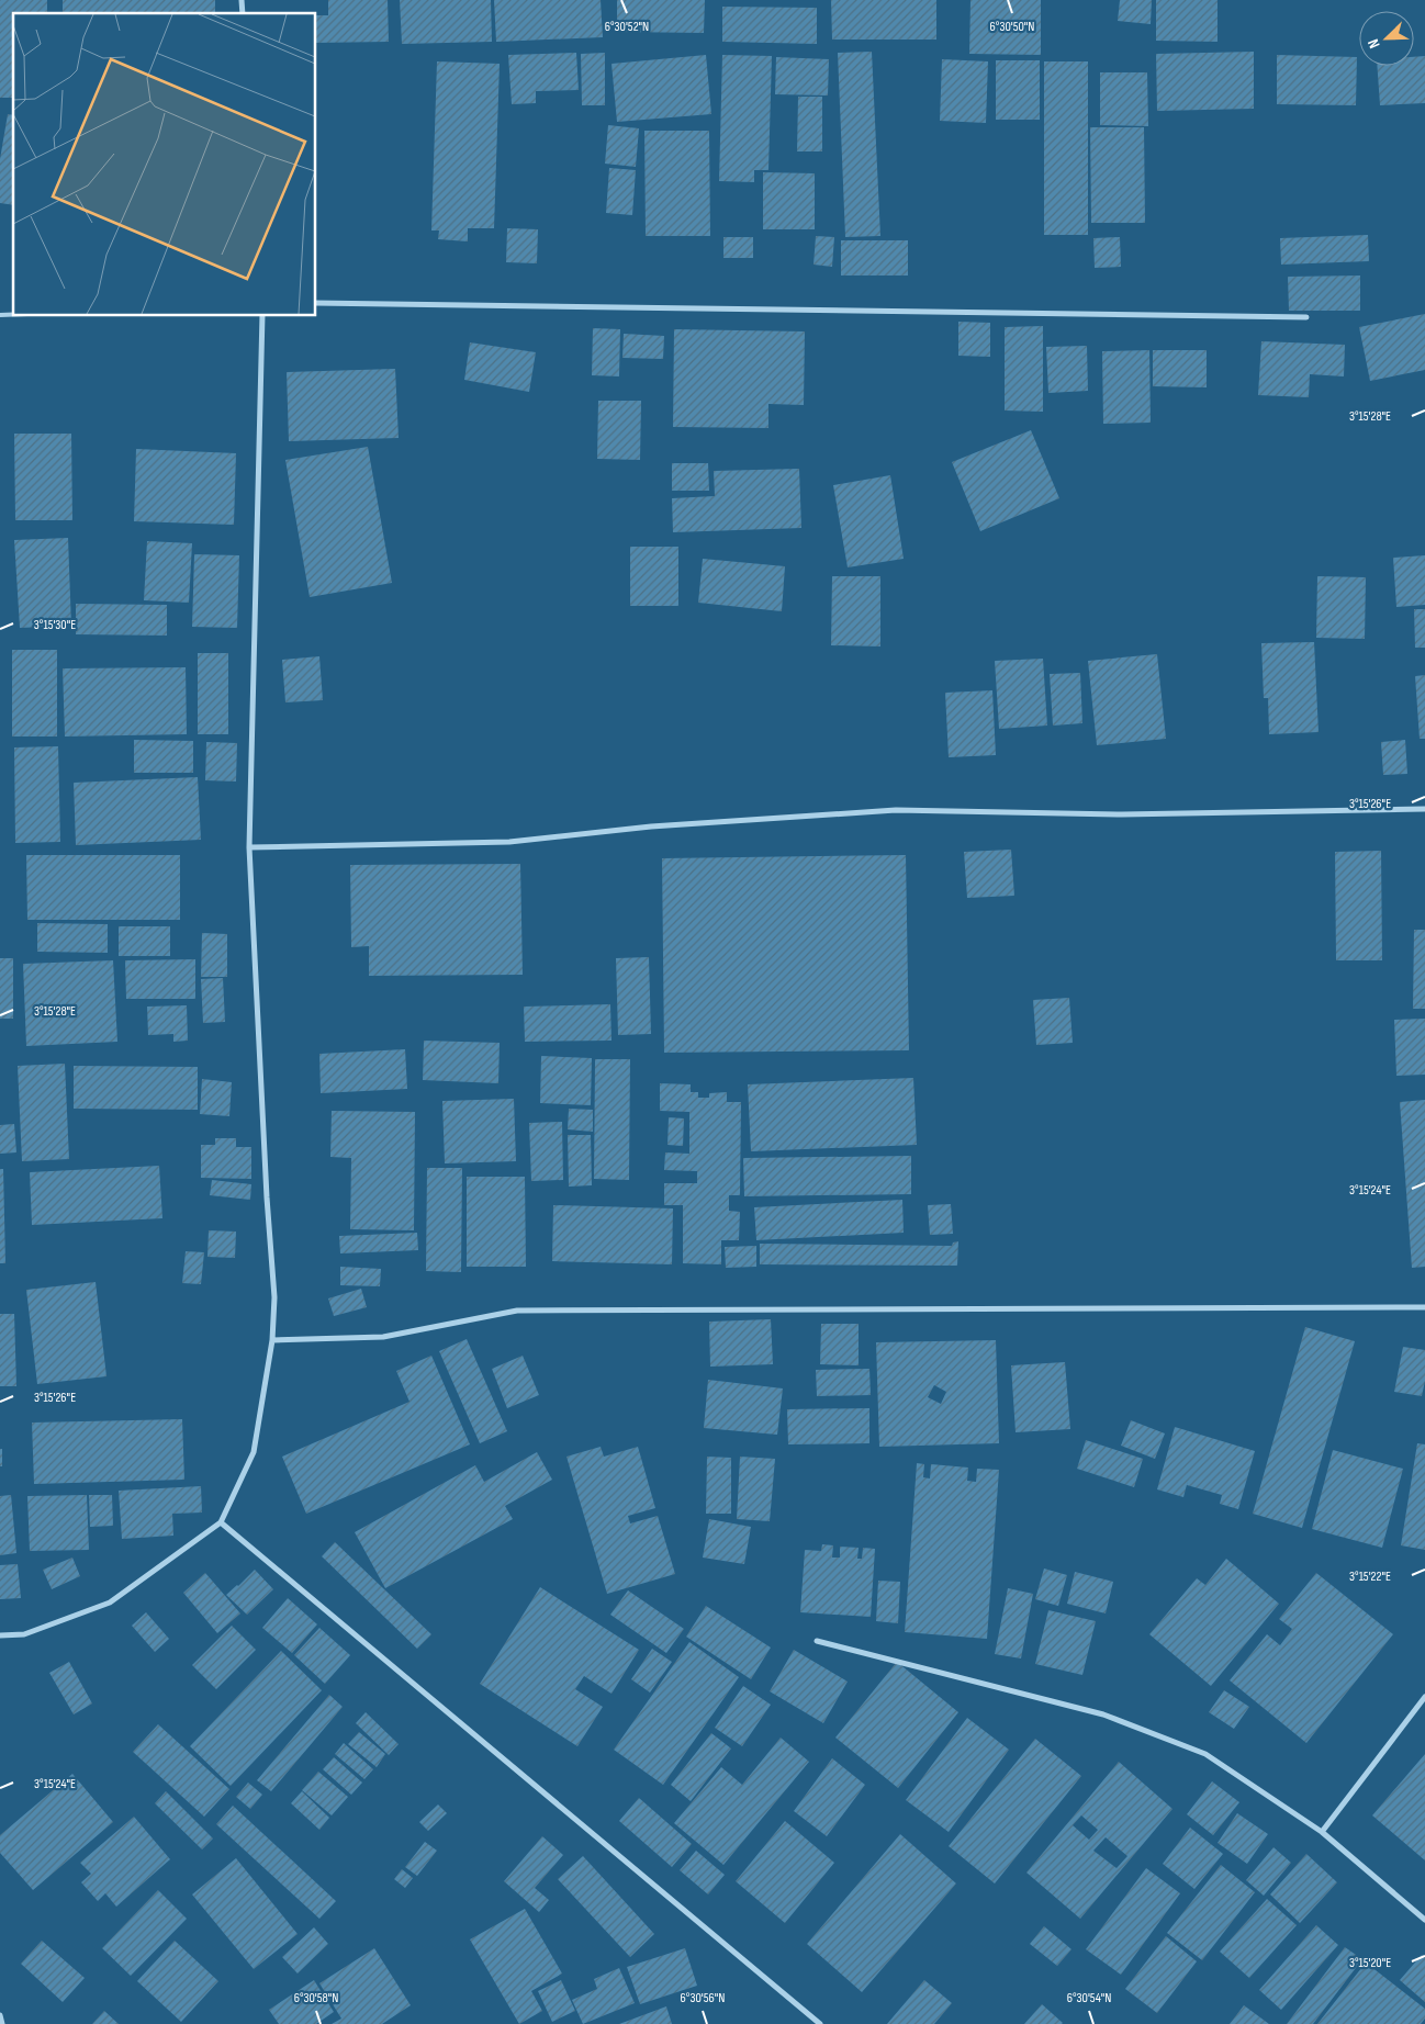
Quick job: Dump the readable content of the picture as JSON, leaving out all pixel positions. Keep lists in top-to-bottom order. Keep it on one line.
{"north":"bottom left","coordinates":["6°30'52\"N","6°30'50\"N","3°15'28\"E","3°15'30\"E","3°15'26\"E","3°15'24\"E","3°15'22\"E","3°15'20\"E","6°30'58\"N","6°30'56\"N","6°30'54\"N"]}
